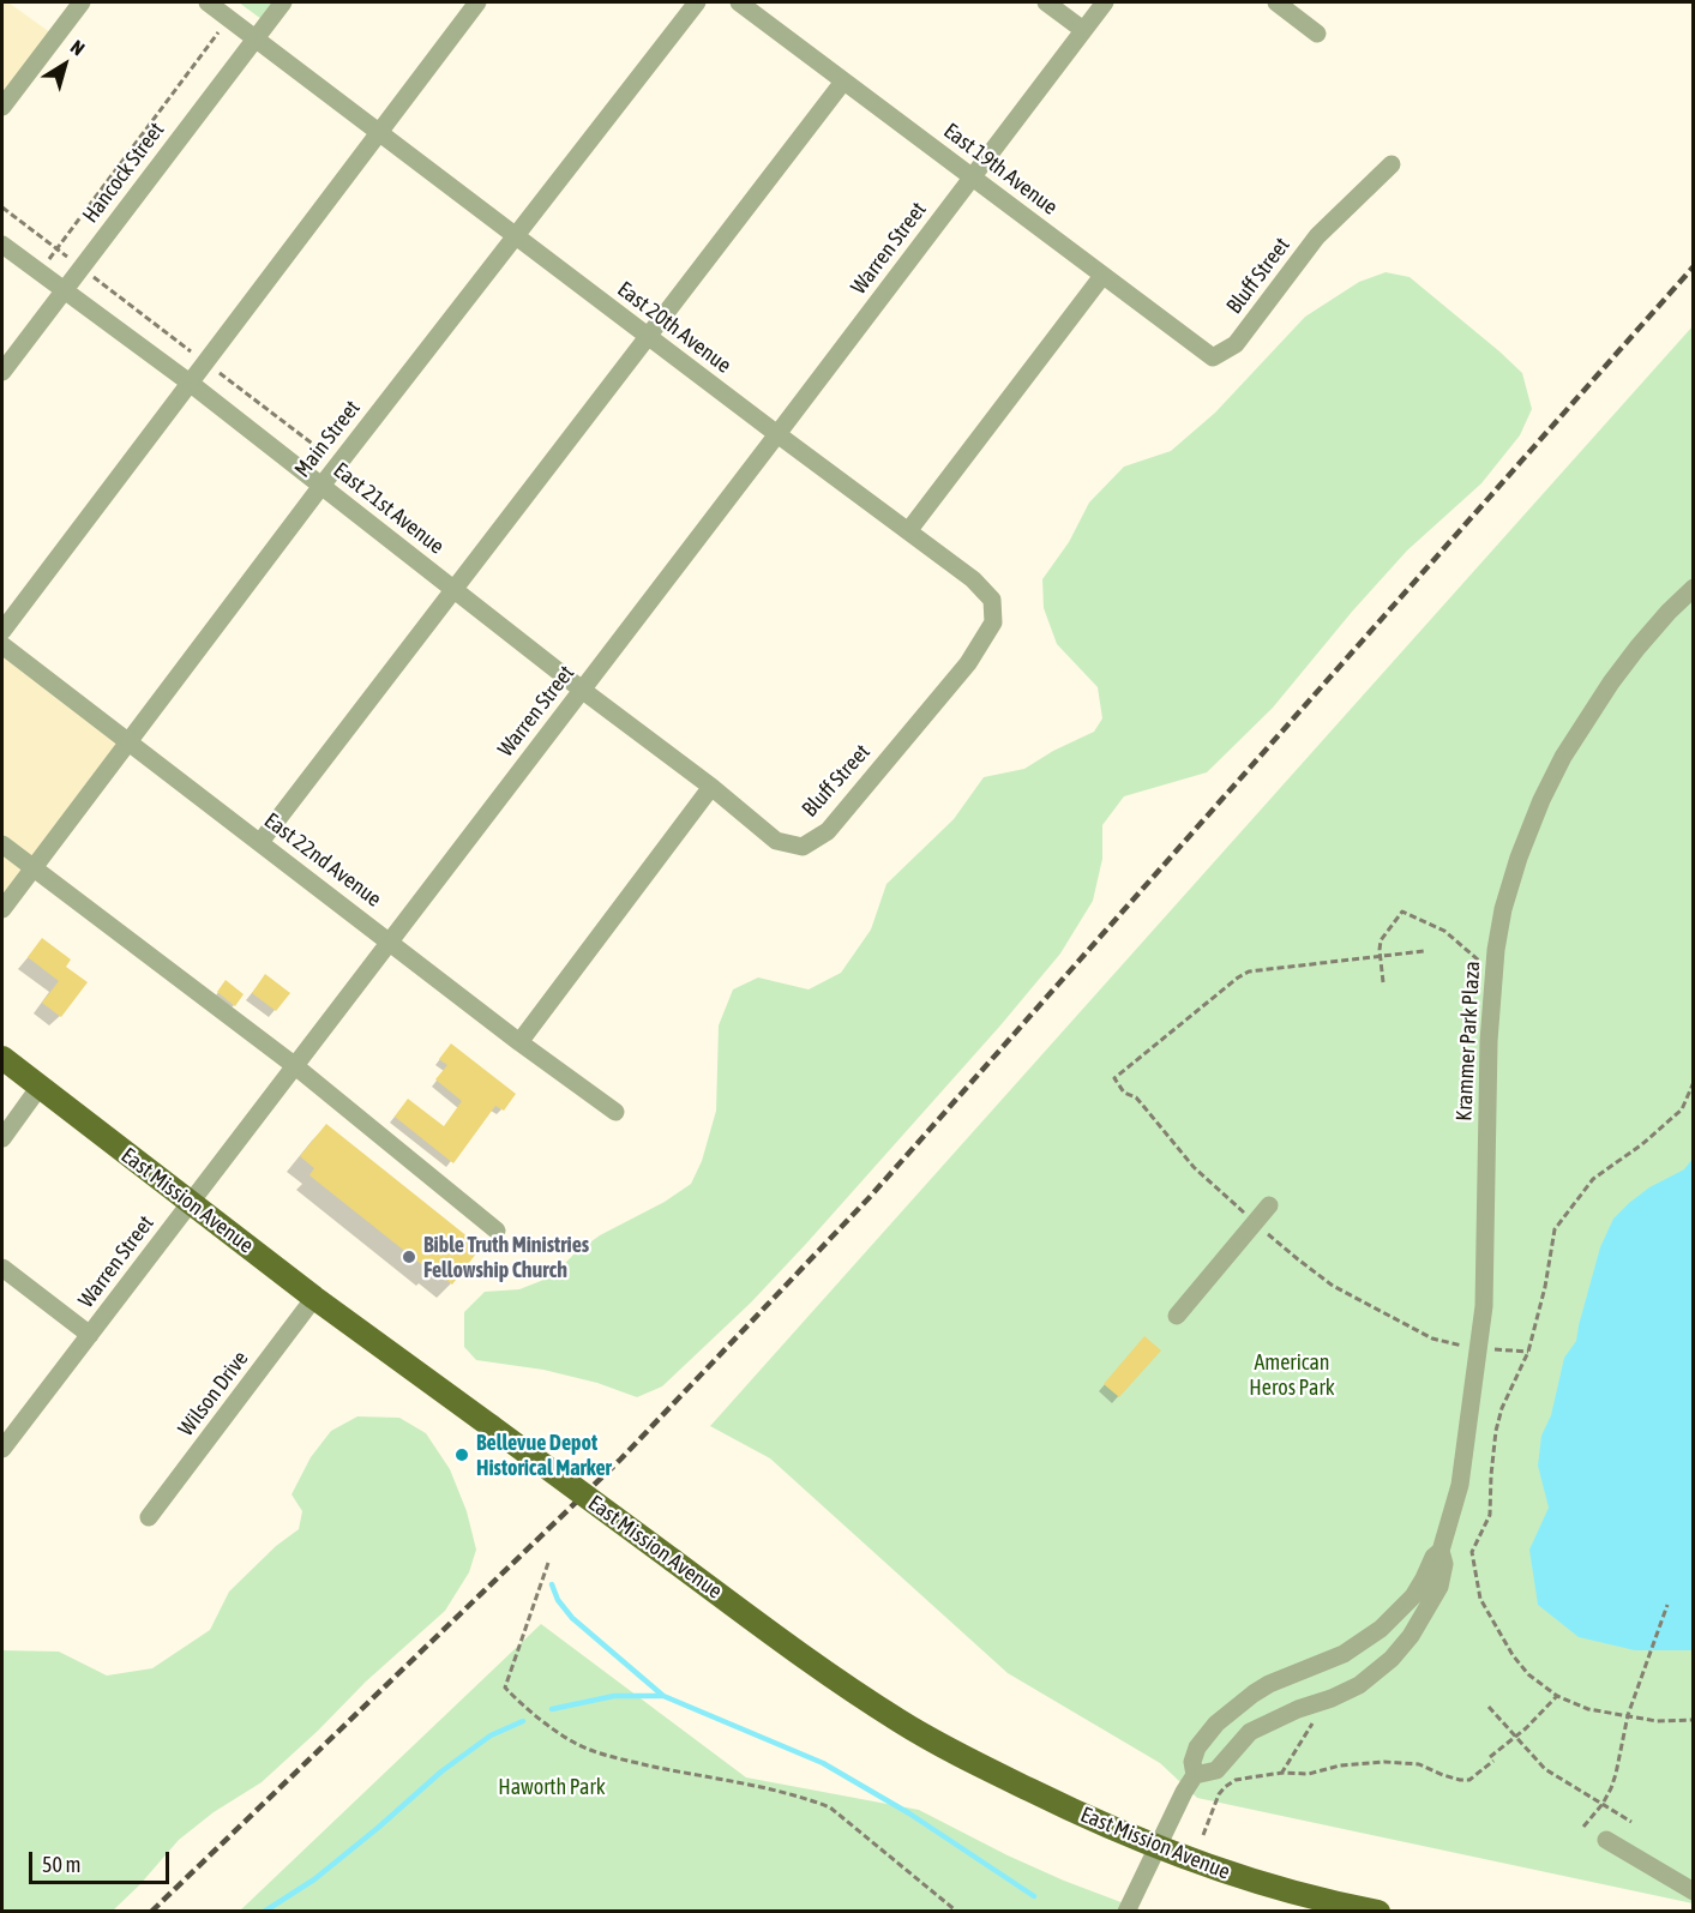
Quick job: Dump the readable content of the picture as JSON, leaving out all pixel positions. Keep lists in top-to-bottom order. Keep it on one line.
{"streets":{"main road":["East Mission Avenue"],"street":["East 19th Avenue","Hancock Street","Warren Street","Bluff Street","East 20th Avenue","Main Street","East 21st Avenue","East 22nd Avenue","Krammer Park Plaza","Wilson Drive"]},"crossings":[["East 19th Avenue","Warren Street"],["East 19th Avenue","Bluff Street"],["Hancock Street","East 20th Avenue"],["Hancock Street","East 21st Avenue"],["Warren Street","East 20th Avenue"],["Warren Street","East 21st Avenue"],["Warren Street","East 22nd Avenue"],["Warren Street","East Mission Avenue"],["Bluff Street","East 20th Avenue"],["Bluff Street","East 21st Avenue"],["East 20th Avenue","Main Street"],["Main Street","East 21st Avenue"],["Main Street","East 22nd Avenue"],["Krammer Park Plaza","East Mission Avenue"],["East Mission Avenue","Wilson Drive"]],"parks":["American Heros Park","Haworth Park"],"places":["Bible Truth Ministries Fellowship Church","Bellevue Depot Historical Marker"],"scale_bar":"50 m","north":"top right"}
